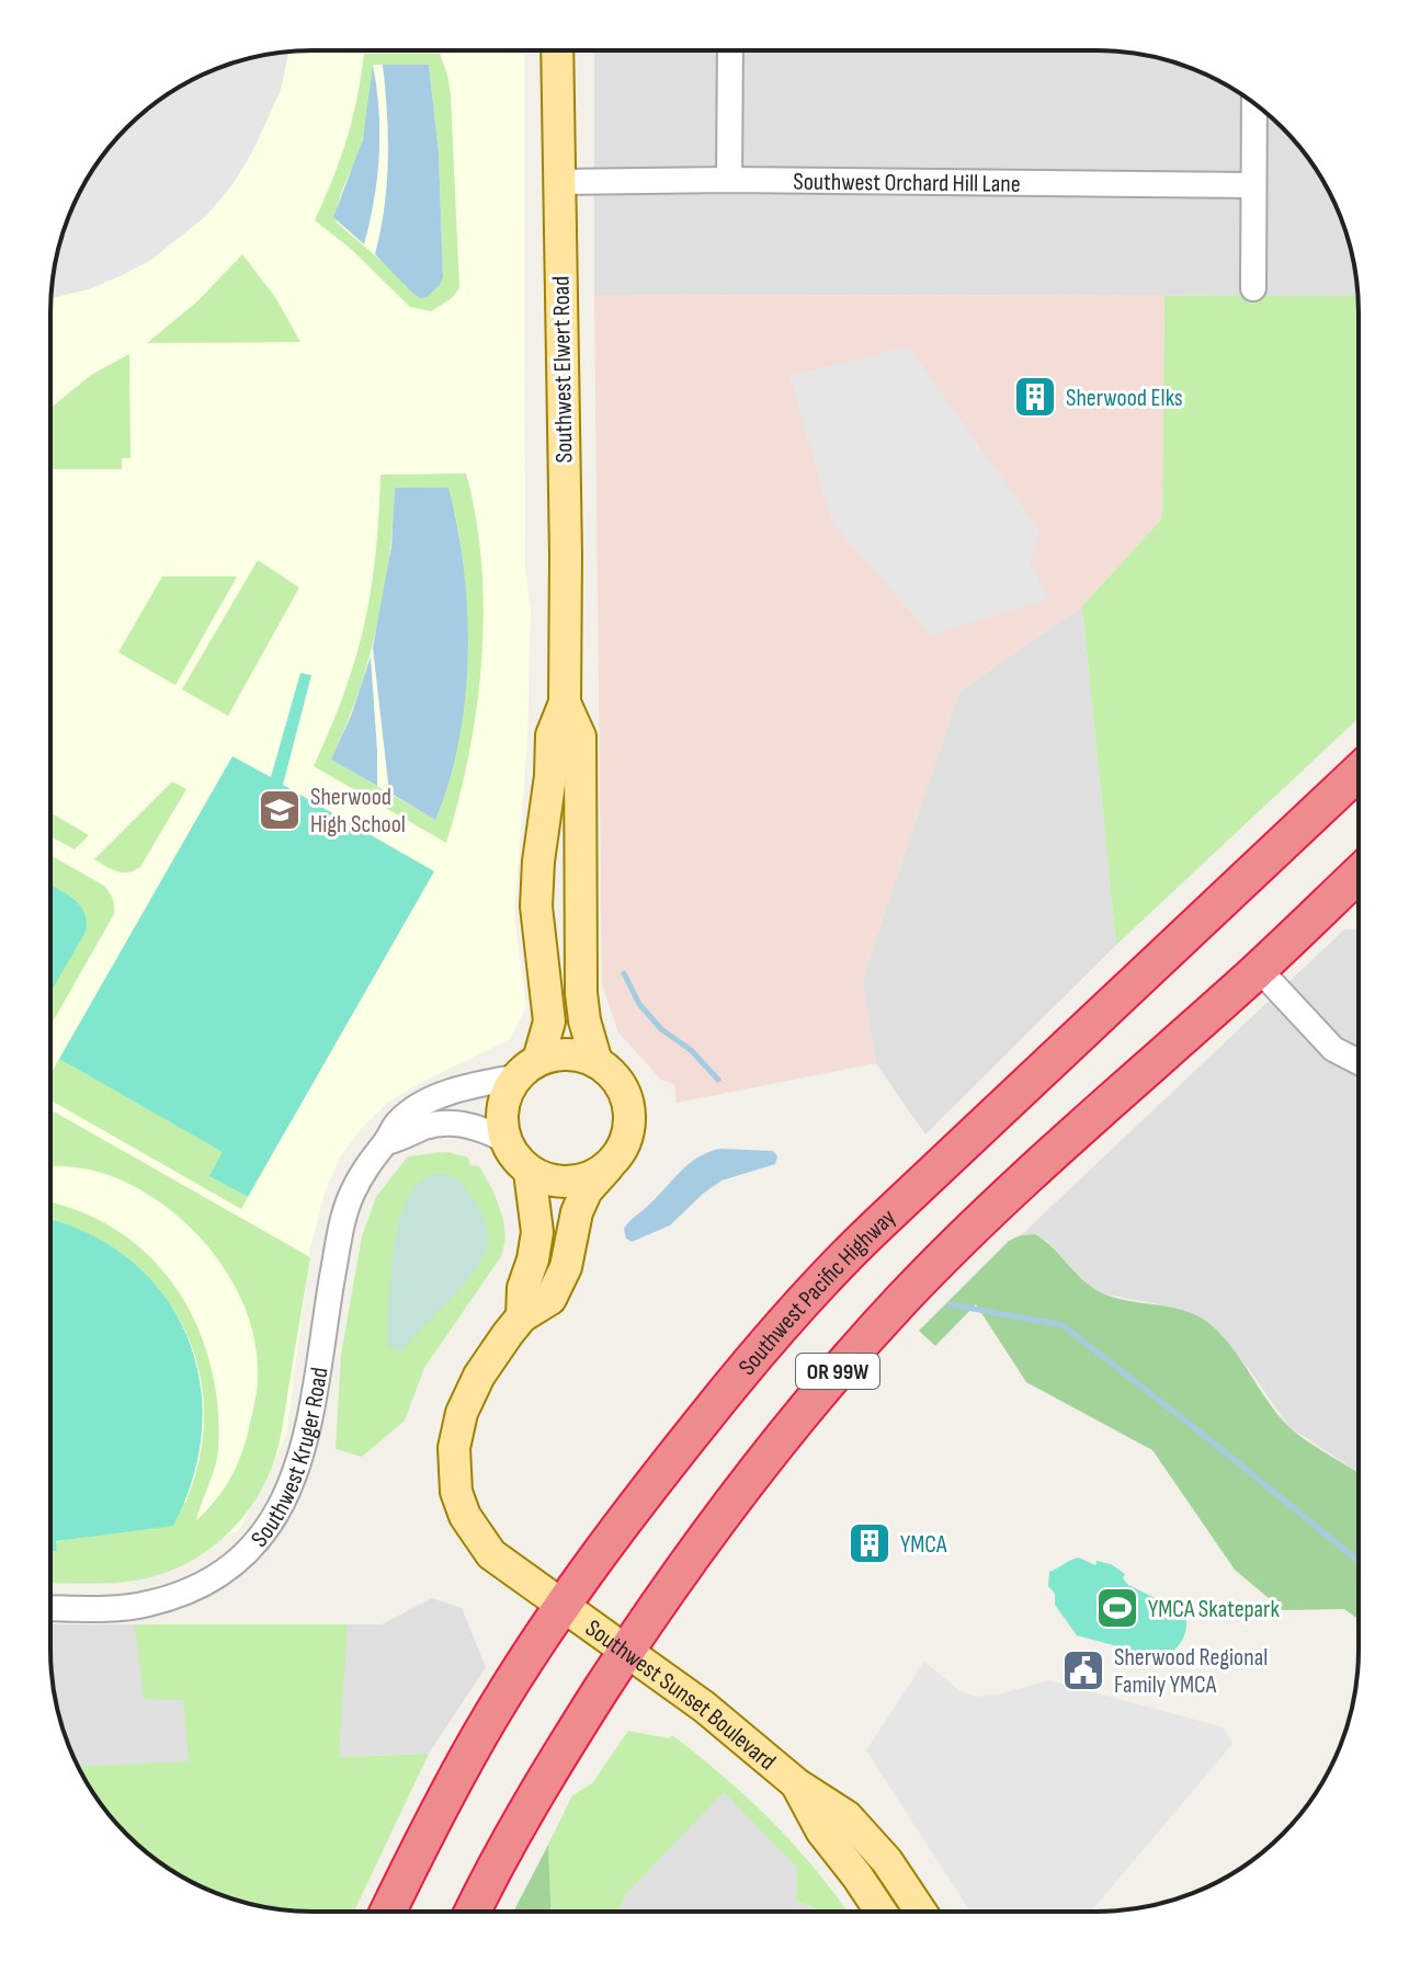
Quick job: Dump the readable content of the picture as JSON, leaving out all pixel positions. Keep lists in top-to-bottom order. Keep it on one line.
{"streets":{"highway":["Southwest Pacific Highway","OR 99W"],"main road":["Southwest Elwert Road","Southwest Sunset Boulevard"],"street":["Southwest Orchard Hill Lane","Southwest Kruger Road"]},"crossings":[["Southwest Orchard Hill Lane","Southwest Elwert Road"],["Southwest Elwert Road","Southwest Kruger Road"],["Southwest Pacific Highway","Southwest Sunset Boulevard"],["OR 99W","Southwest Sunset Boulevard"]],"places":{"building":["Sherwood Elks","YMCA"],"school or university":["Sherwood High School"],"sports":["YMCA Skatepark"],"public building":["Sherwood Regional Family YMCA"]}}
